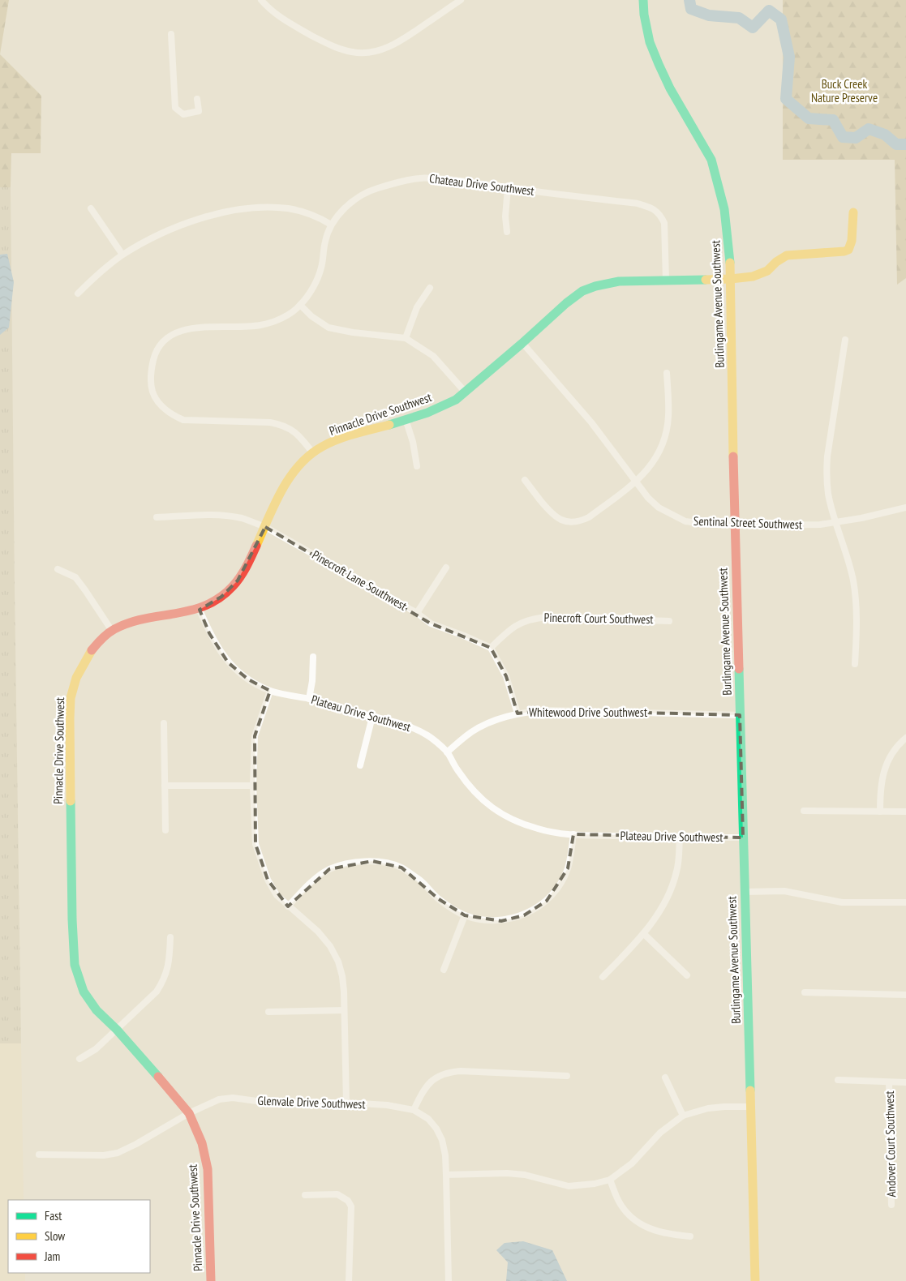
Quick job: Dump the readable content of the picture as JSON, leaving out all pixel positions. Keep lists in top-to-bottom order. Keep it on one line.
{"streets":{"street":["Chateau Drive Southwest","Burlingame Avenue Southwest","Pinnacle Drive Southwest","Sentinal Street Southwest","Pinecroft Lane Southwest","Pinecroft Court Southwest","Whitewood Drive Southwest","Plateau Drive Southwest","Glenvale Drive Southwest","Andover Court Southwest"]},"crossings":[["Chateau Drive Southwest","Pinnacle Drive Southwest"],["Burlingame Avenue Southwest","Pinnacle Drive Southwest"],["Burlingame Avenue Southwest","Sentinal Street Southwest"],["Burlingame Avenue Southwest","Whitewood Drive Southwest"],["Burlingame Avenue Southwest","Plateau Drive Southwest"],["Pinnacle Drive Southwest","Sentinal Street Southwest"],["Pinnacle Drive Southwest","Pinecroft Lane Southwest"],["Pinnacle Drive Southwest","Plateau Drive Southwest"],["Pinnacle Drive Southwest","Glenvale Drive Southwest"],["Pinecroft Lane Southwest","Pinecroft Court Southwest"],["Whitewood Drive Southwest","Plateau Drive Southwest"]],"parks":["Buck Creek Nature Preserve"],"legend":["Fast","Slow","Jam"]}
